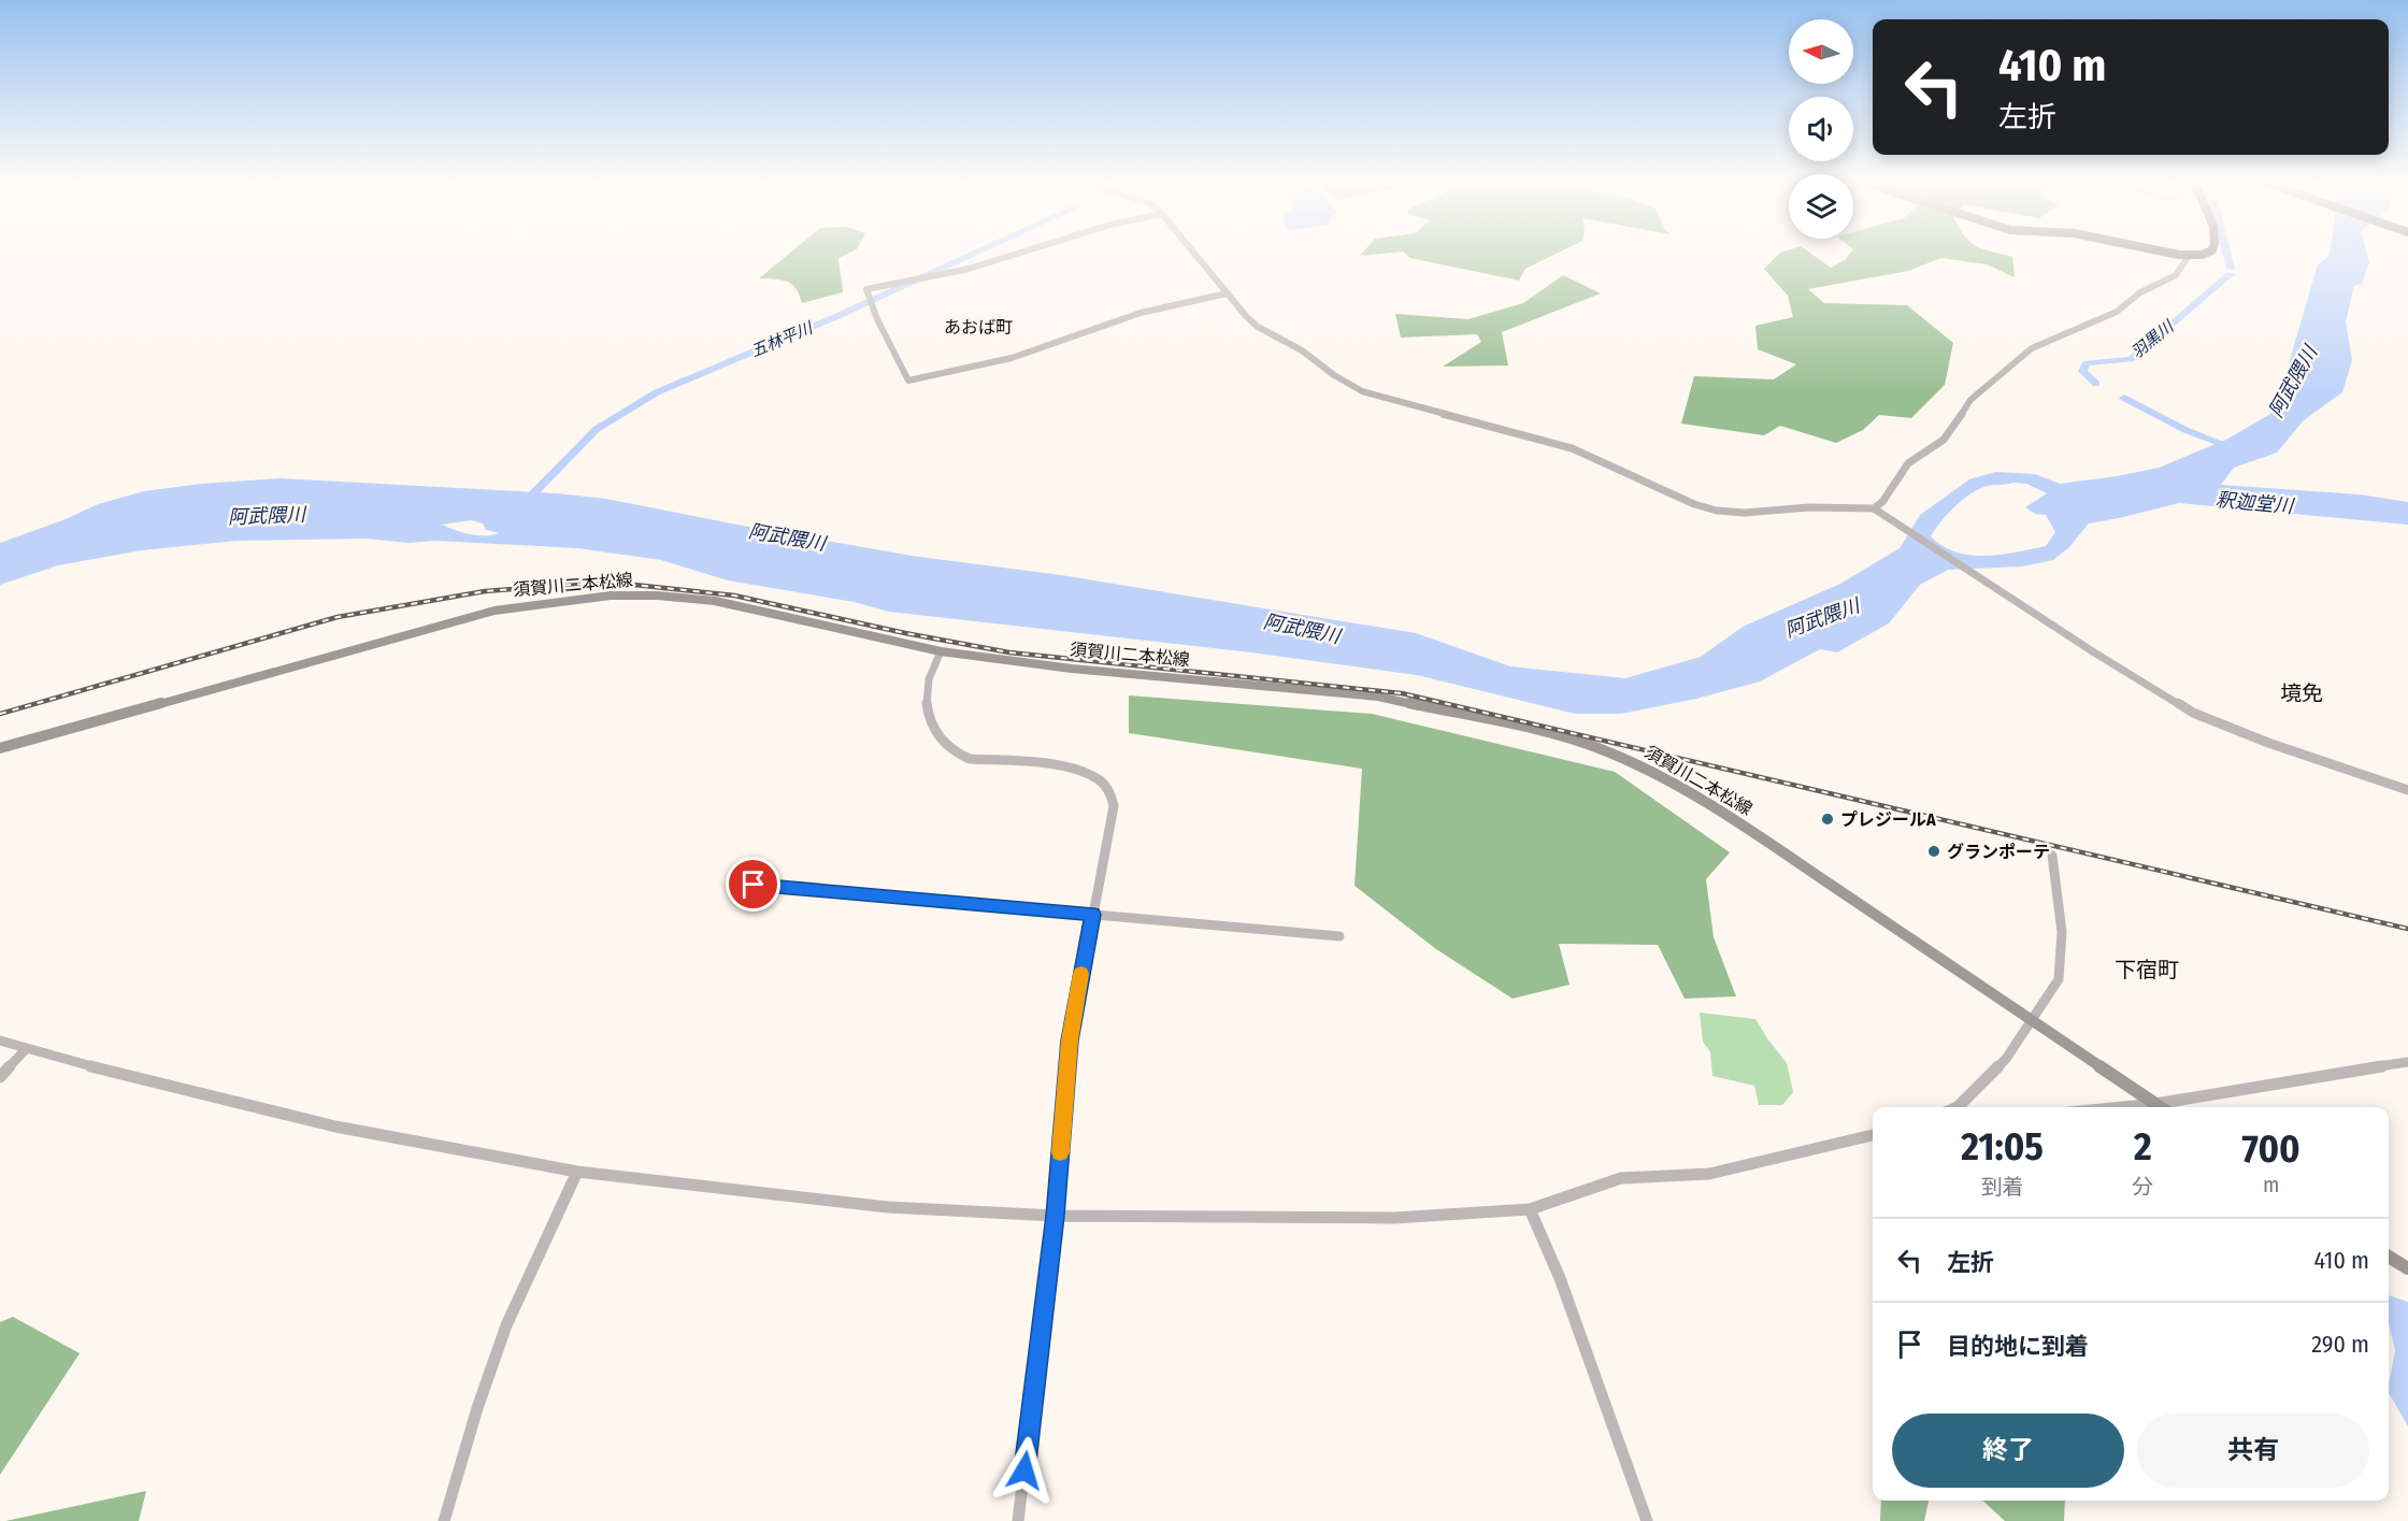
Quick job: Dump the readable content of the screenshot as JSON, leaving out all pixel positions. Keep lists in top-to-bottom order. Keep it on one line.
{"streets":{"main road":["須賀川二本松線"]},"districts":["あおば町","境免","下宿町"],"water":["五林平川","羽黒川","阿武隈川","釈迦堂川"],"places":["プレジールA","グランポーテ"],"north":"left","page":{"turn":["410 m","左折"],"eta":["21:05","到着","2","分","700","m"],"list":[{"name":"左折","value":"410 m"},{"name":"目的地に到着","value":"290 m"}],"buttons":["終了","共有"]}}
